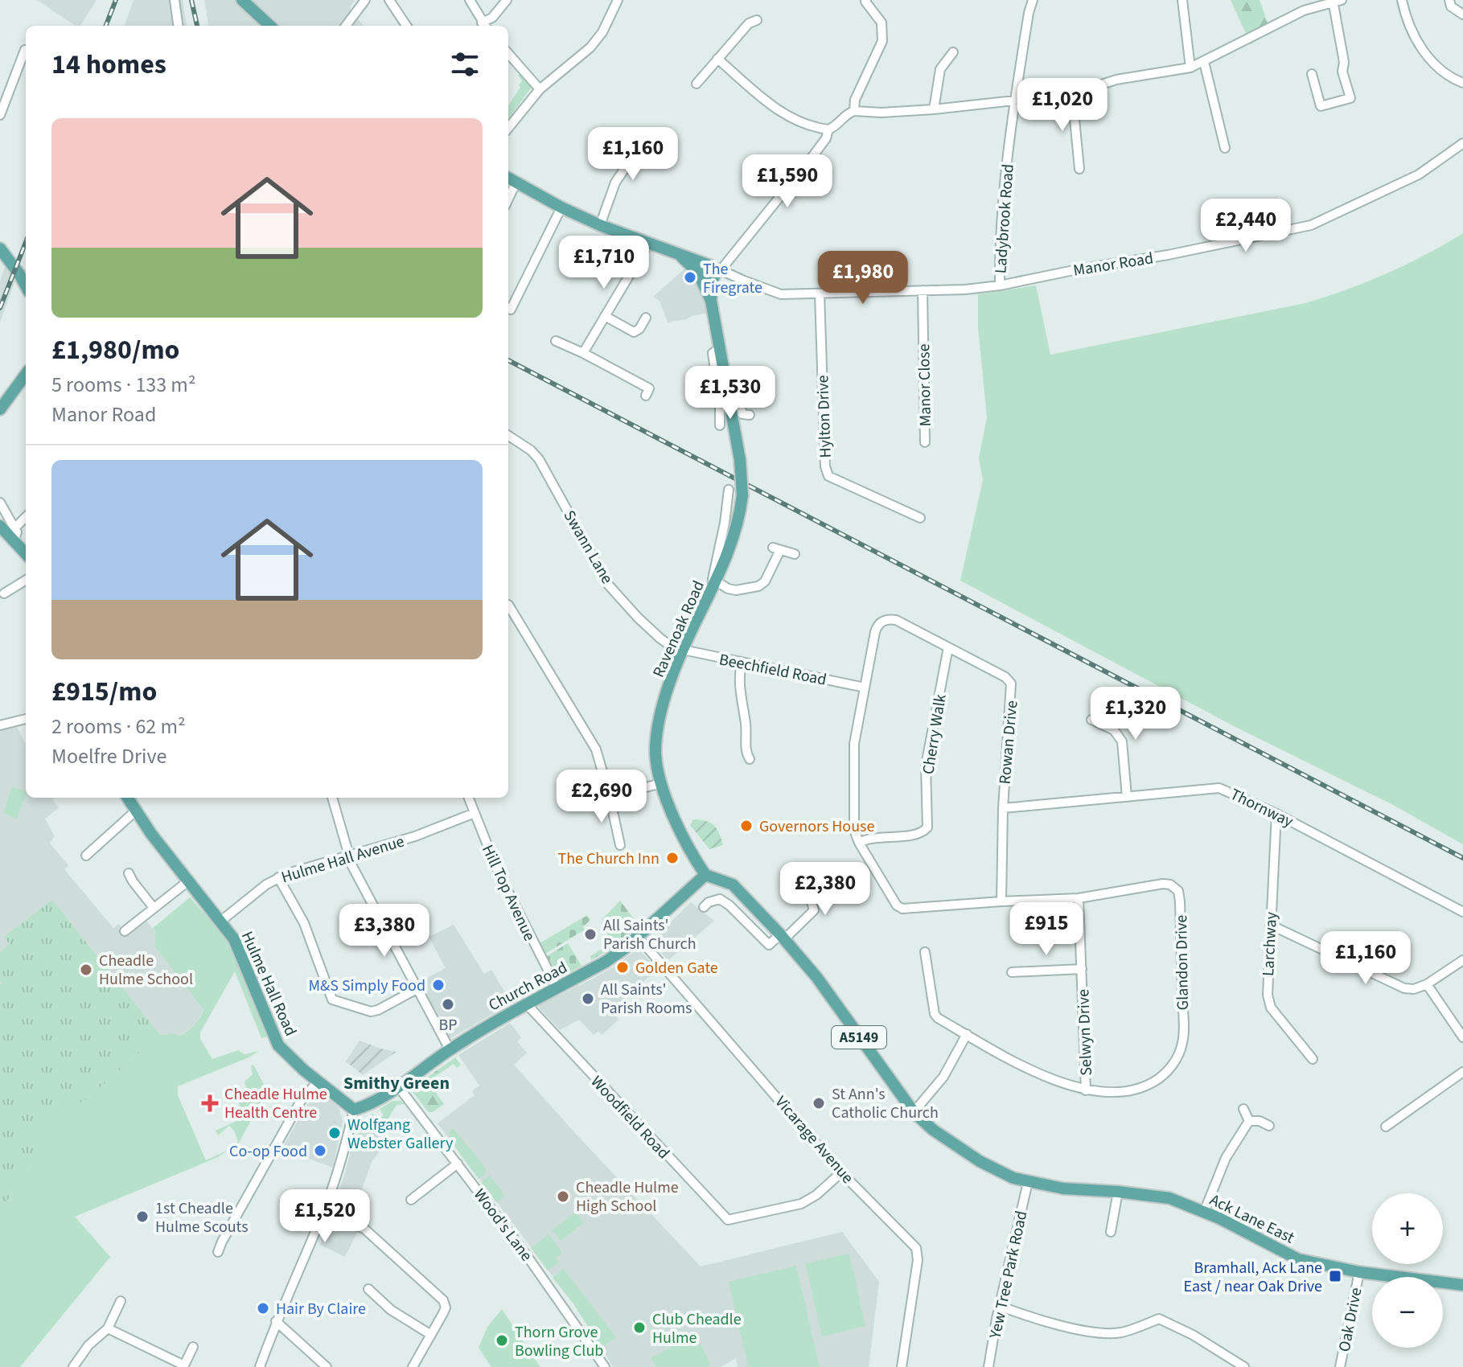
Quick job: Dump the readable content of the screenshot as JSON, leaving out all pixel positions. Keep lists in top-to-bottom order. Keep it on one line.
{"streets":{"main road":["Ravenoak Road","Hulme Hall Road","Church Road","A5149","Ack Lane East"],"street":["Ladybrook Road","Manor Road","Manor Close","Hylton Drive","Swann Lane","Beechfield Road","Cherry Walk","Rowan Drive","Thornway","Hulme Hall Avenue","Hill Top Avenue","Larchway","Glandon Drive","Selwyn Drive","Woodfield Road","Vicarage Avenue","Wood's Lane","Yew Tree Park Road","Oak Drive"]},"crossings":[["Ladybrook Road","Manor Road"],["Manor Road","Manor Close"],["Manor Road","Hylton Drive"],["Manor Road","Ravenoak Road"],["Swann Lane","Ravenoak Road"],["Swann Lane","Beechfield Road"],["Ravenoak Road","Beechfield Road"],["Ravenoak Road","Church Road"],["Ravenoak Road","A5149"],["Beechfield Road","Rowan Drive"],["Beechfield Road","Glandon Drive"],["Cherry Walk","Rowan Drive"],["Cherry Walk","Glandon Drive"],["Rowan Drive","Thornway"],["Rowan Drive","Glandon Drive"],["Thornway","Larchway"],["Hulme Hall Avenue","Hill Top Avenue"],["Hulme Hall Avenue","Hulme Hall Road"],["Hill Top Avenue","Church Road"],["Glandon Drive","Selwyn Drive"],["Hulme Hall Road","Church Road"],["Church Road","A5149"],["Church Road","Woodfield Road"],["Church Road","Vicarage Avenue"],["Church Road","Wood's Lane"],["A5149","Ack Lane East"],["A5149","Yew Tree Park Road"],["Woodfield Road","Vicarage Avenue"],["Ack Lane East","Yew Tree Park Road"],["Ack Lane East","Oak Drive"]],"districts":["Smithy Green"],"places":{"other":["The Firegrate","Governors House","The Church Inn","All Saints' Parish Church","Golden Gate","Cheadle Hulme School","M&S Simply Food","All Saints' Parish Rooms","BP","St Ann's Catholic Church","Wolfgang Webster Gallery","Co-op Food","Cheadle Hulme High School","1st Cheadle Hulme Scouts","Hair By Claire","Club Cheadle Hulme","Thorn Grove Bowling Club"],"health":["Cheadle Hulme Health Centre"],"transit":["Bramhall, Ack Lane East / near Oak Drive"]},"page":{"heading":"14 homes","price":["£1,020","£1,160","£1,590","£2,440","£1,710","£1,980","£1,530","£1,320","£2,690","£2,380","£915","£3,380","£1,160","£1,520"],"list":[{"name":"£1,980/mo","note":"5 rooms · 133 m² · Manor Road"},{"name":"£915/mo","note":"2 rooms · 62 m² · Moelfre Drive"}],"map_buttons":["+","−"]}}
